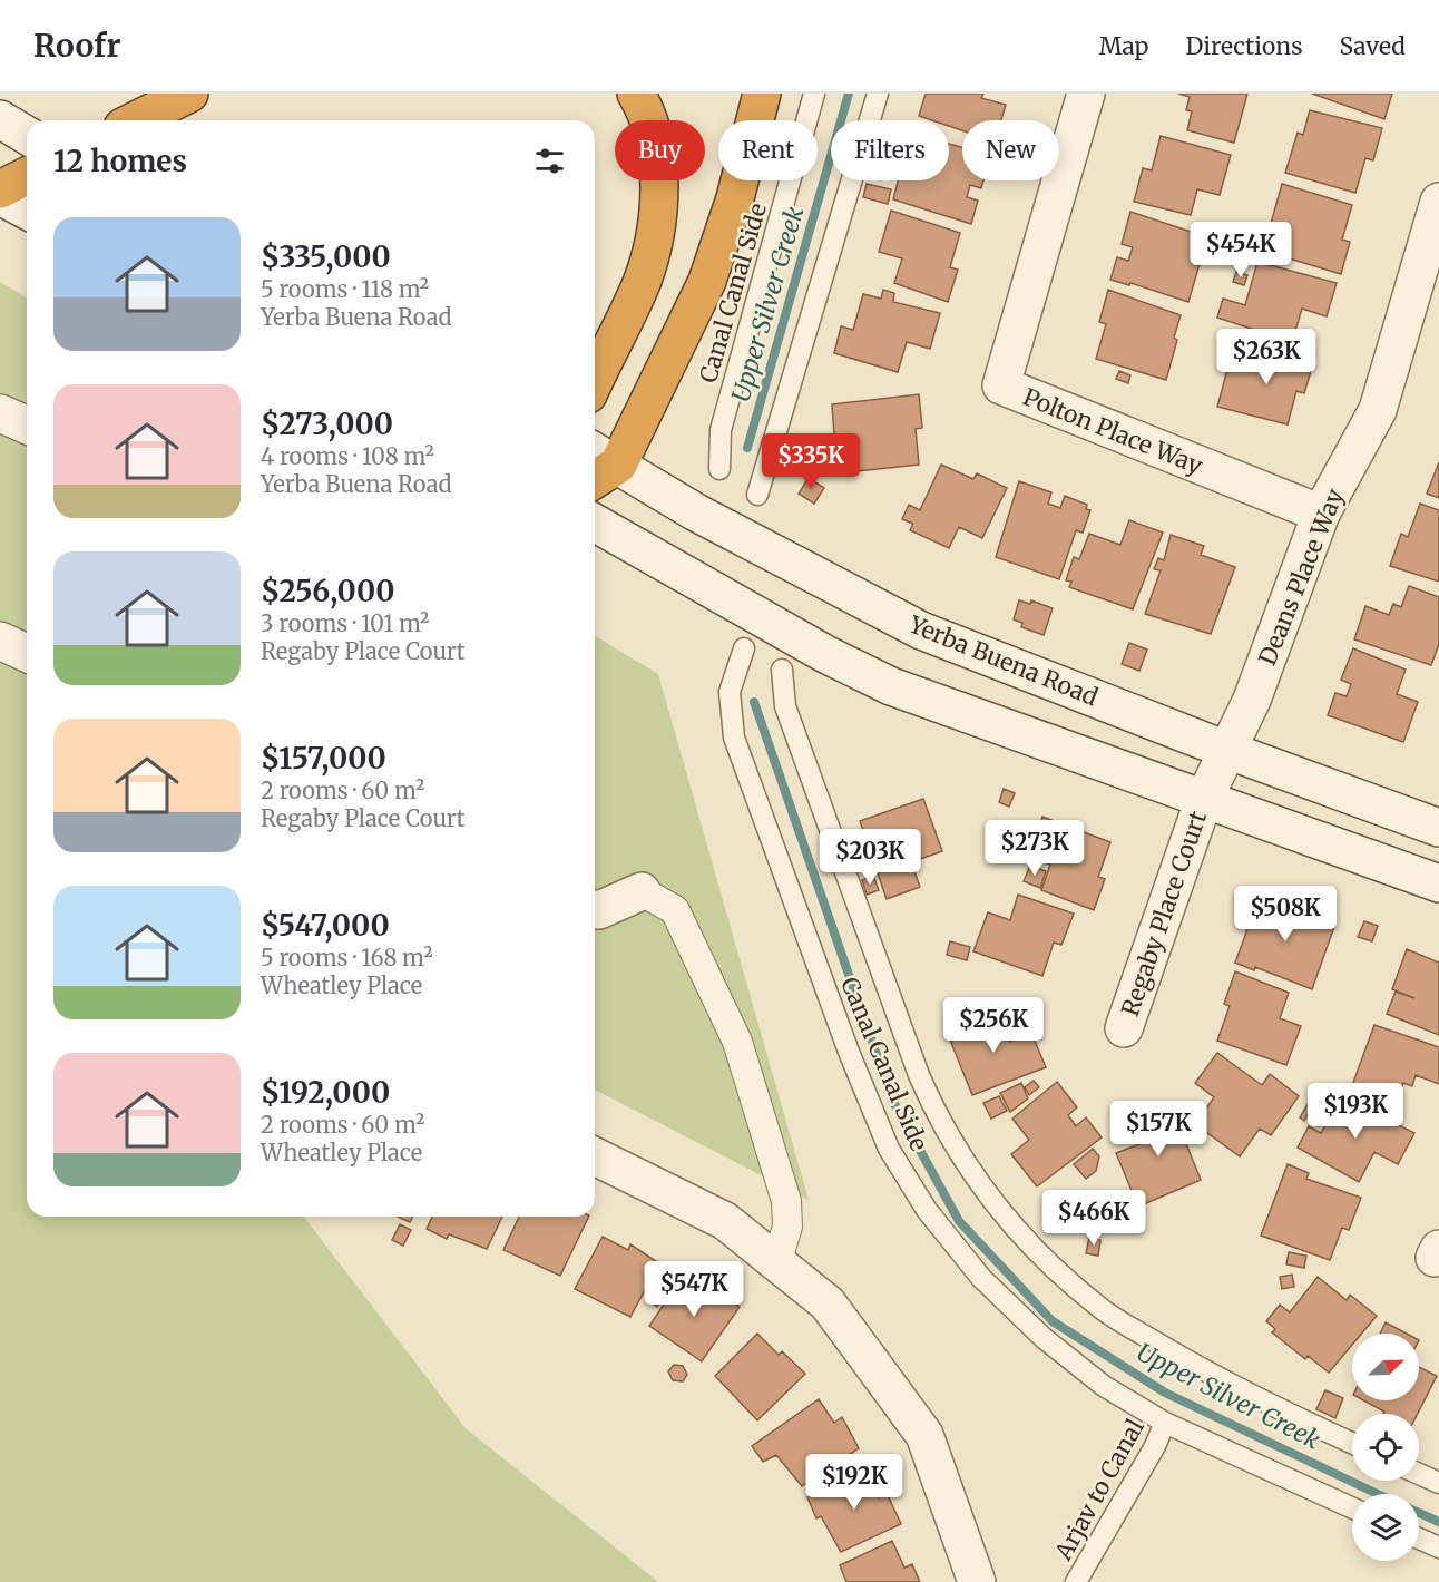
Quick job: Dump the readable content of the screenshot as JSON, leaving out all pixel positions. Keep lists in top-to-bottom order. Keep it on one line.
{"streets":{"street":["Polton Place Way","Deans Place Way","Yerba Buena Road","Regaby Place Court"],"lane":["Canal Canal Side","Arjav to Canal"]},"crossings":[["Canal Canal Side","Arjav to Canal"],["Polton Place Way","Deans Place Way"],["Deans Place Way","Yerba Buena Road"],["Deans Place Way","Regaby Place Court"]],"water":["Upper Silver Creek"],"north":"top right","page":{"header":"Roofr","nav":["Map","Directions","Saved"],"chip":["Buy","Rent","Filters","New"],"heading":"12 homes","list":[{"name":"$335,000","note":"5 rooms · 118 m² · Yerba Buena Road"},{"name":"$273,000","note":"4 rooms · 108 m² · Yerba Buena Road"},{"name":"$256,000","note":"3 rooms · 101 m² · Regaby Place Court"},{"name":"$157,000","note":"2 rooms · 60 m² · Regaby Place Court"},{"name":"$547,000","note":"5 rooms · 168 m² · Wheatley Place"},{"name":"$192,000","note":"2 rooms · 60 m² · Wheatley Place"}],"price":["$454K","$263K","$335K","$273K","$203K","$508K","$256K","$193K","$157K","$466K","$547K","$192K"]}}
